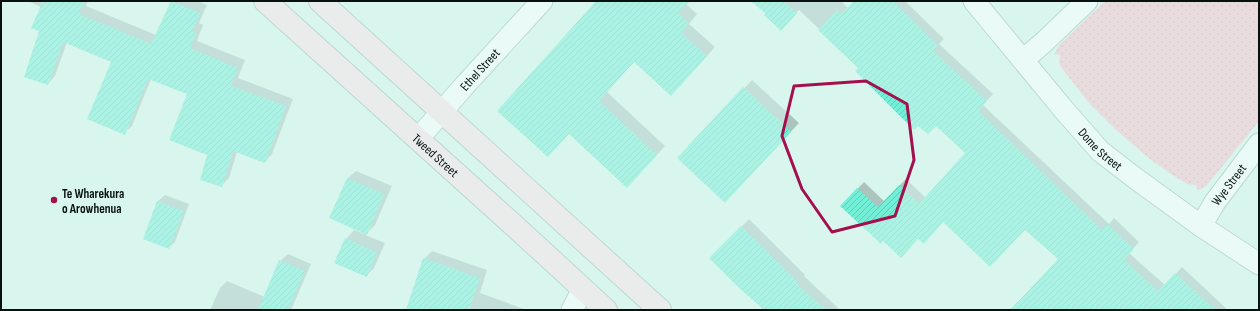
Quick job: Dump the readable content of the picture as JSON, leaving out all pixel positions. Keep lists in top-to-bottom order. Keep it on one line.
{"streets":{"main road":["Tweed Street"],"street":["Ethel Street","Dome Street","Wye Street"]},"crossings":[["Ethel Street","Tweed Street"],["Dome Street","Wye Street"]],"places":["Te Wharekura o Arowhenua"]}
